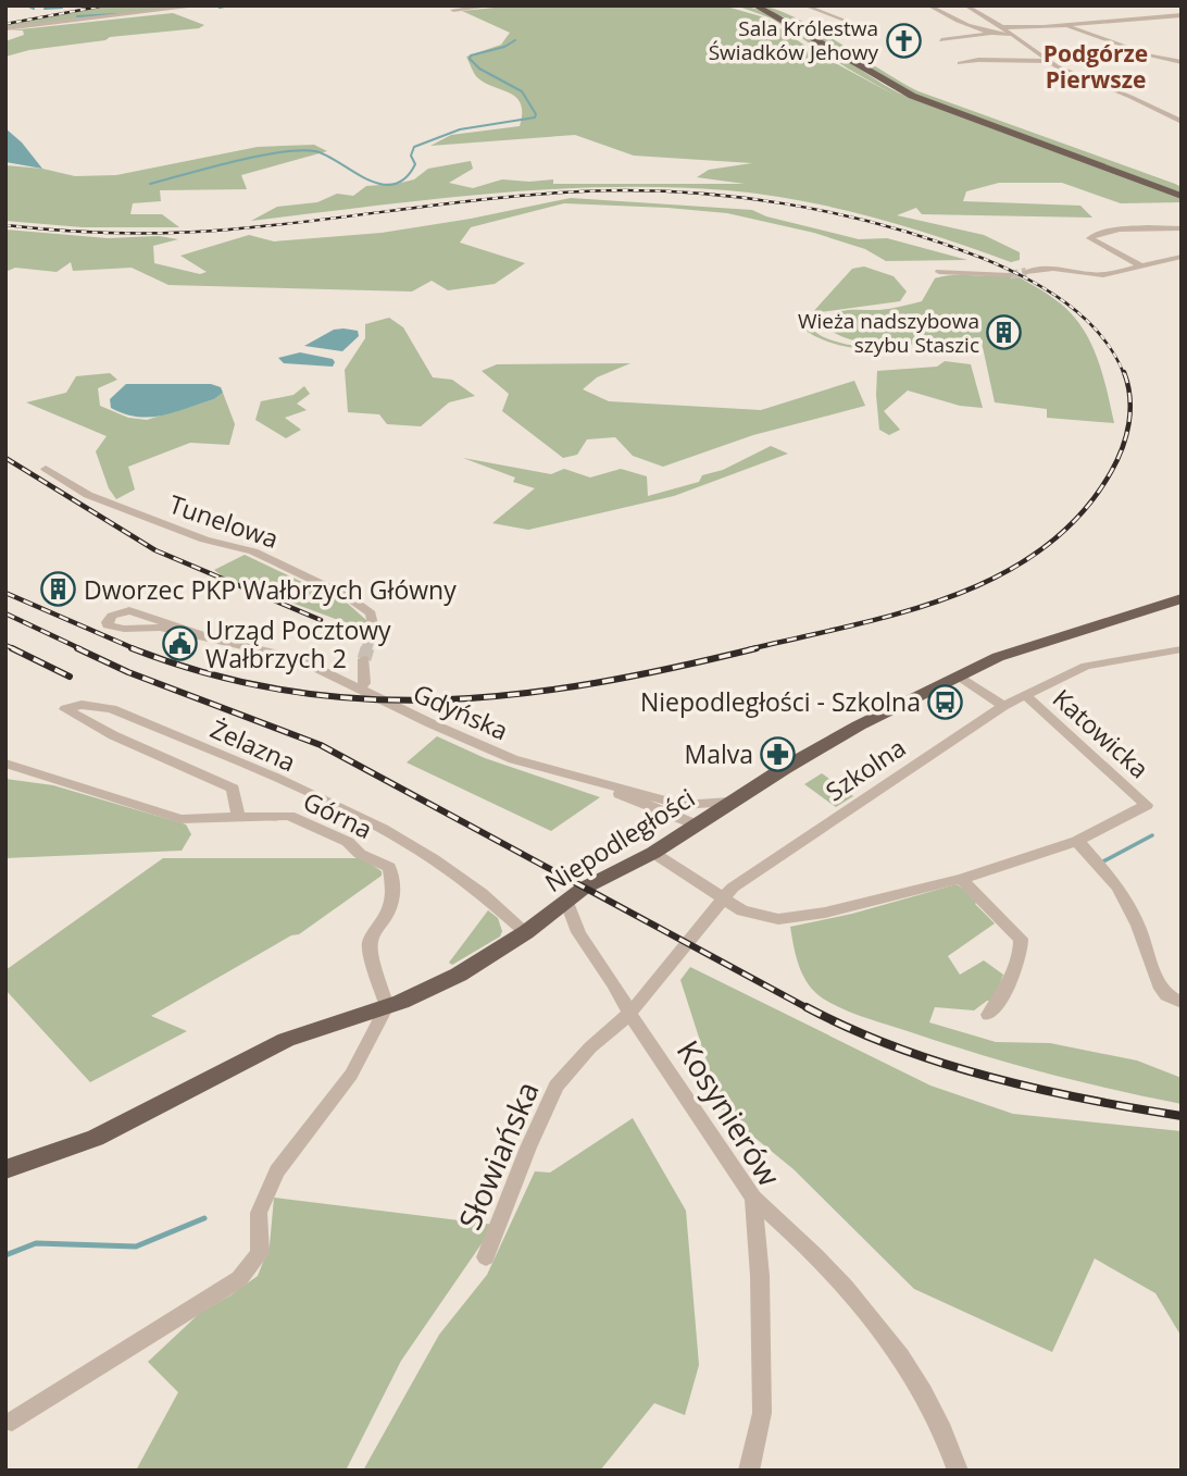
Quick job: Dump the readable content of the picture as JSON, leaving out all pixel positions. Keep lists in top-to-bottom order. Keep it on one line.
{"streets":{"main road":["Niepodległości"],"street":["Tunelowa","Gdyńska","Katowicka","Żelazna","Szkolna","Górna","Kosynierów","Słowiańska"]},"crossings":[["Gdyńska","Niepodległości"],["Katowicka","Szkolna"],["Żelazna","Górna"],["Żelazna","Niepodległości"],["Szkolna","Kosynierów"],["Szkolna","Słowiańska"],["Górna","Niepodległości"],["Niepodległości","Kosynierów"],["Kosynierów","Słowiańska"]],"districts":["Podgórze Pierwsze"],"places":{"church":["Sala Królestwa Świadków Jehowy"],"building":["Wieża nadszybowa szybu Staszic","Dworzec PKP Wałbrzych Główny"],"public building":["Urząd Pocztowy Wałbrzych 2"],"bus stop":["Niepodległości - Szkolna"],"pharmacy":["Malva"]}}
